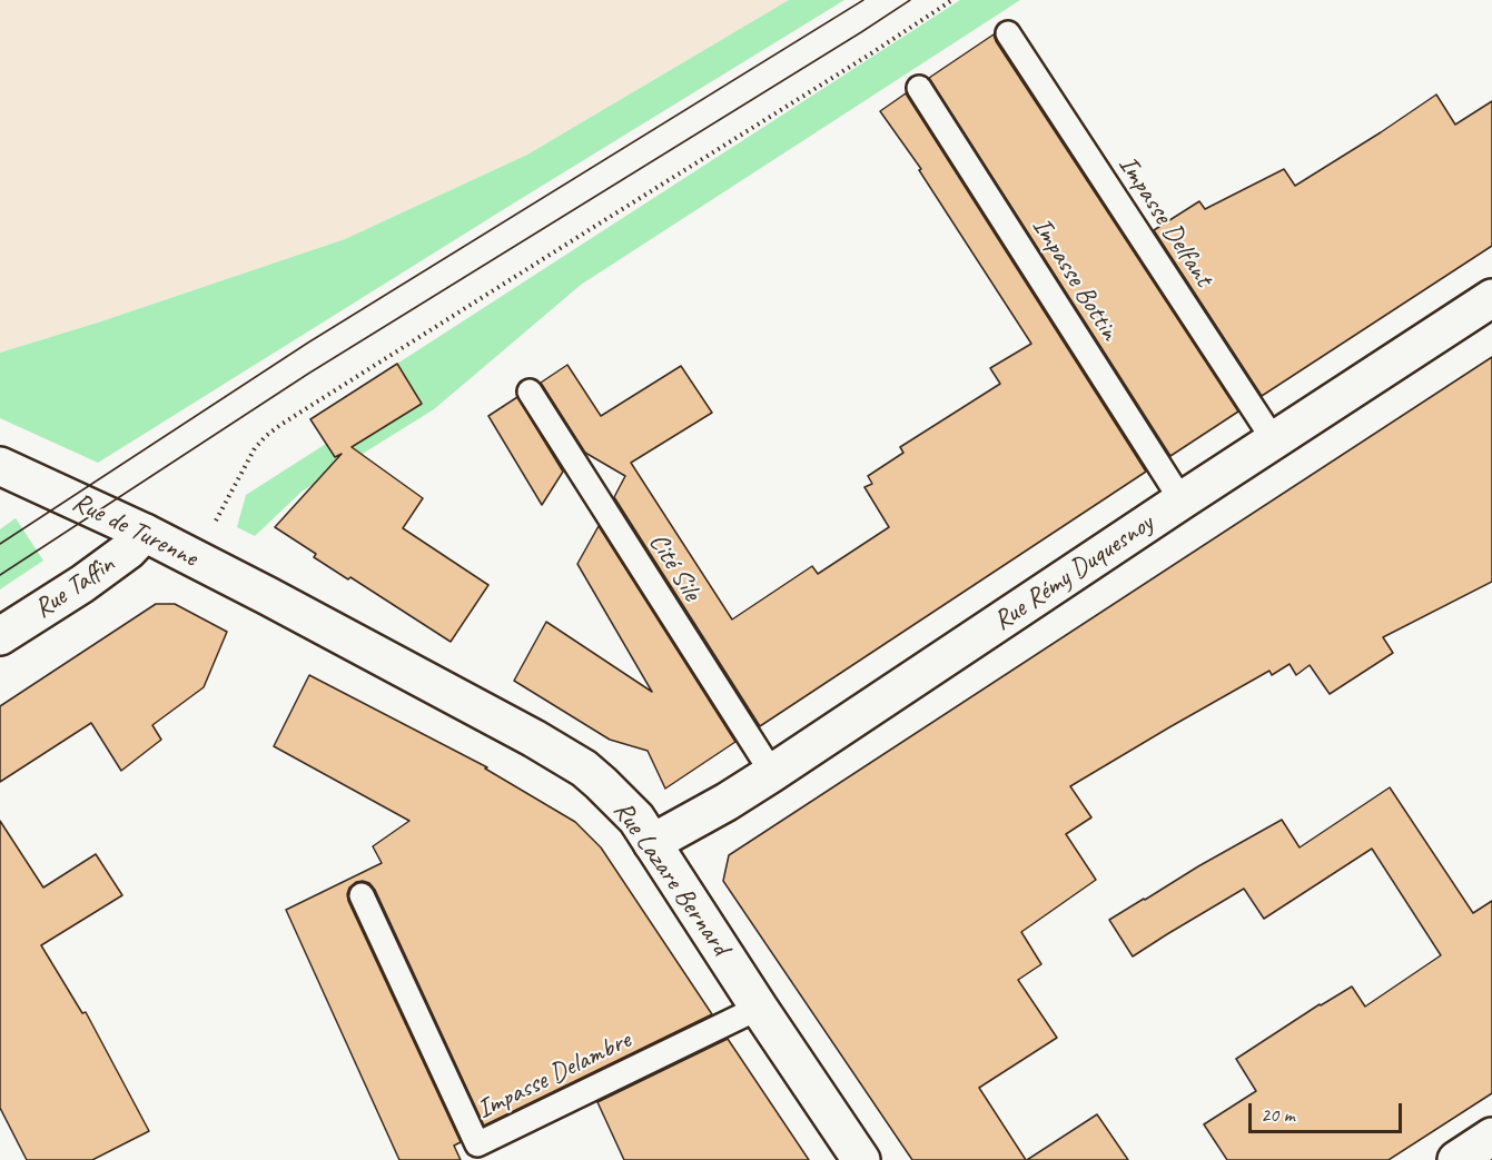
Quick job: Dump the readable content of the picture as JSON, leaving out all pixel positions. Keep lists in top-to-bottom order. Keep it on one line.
{"streets":{"street":["Rue de Turenne","Rue Rémy Duquesnoy","Rue Taffin","Rue Lazare Bernard"],"lane":["Impasse Delfant","Impasse Bottin","Cité Sile","Impasse Delambre"]},"crossings":[["Impasse Delfant","Rue Rémy Duquesnoy"],["Impasse Bottin","Rue Rémy Duquesnoy"],["Rue de Turenne","Rue Taffin"],["Rue de Turenne","Rue Lazare Bernard"],["Cité Sile","Rue Rémy Duquesnoy"],["Rue Rémy Duquesnoy","Rue Lazare Bernard"],["Rue Lazare Bernard","Impasse Delambre"]],"scale_bar":"20 m"}
